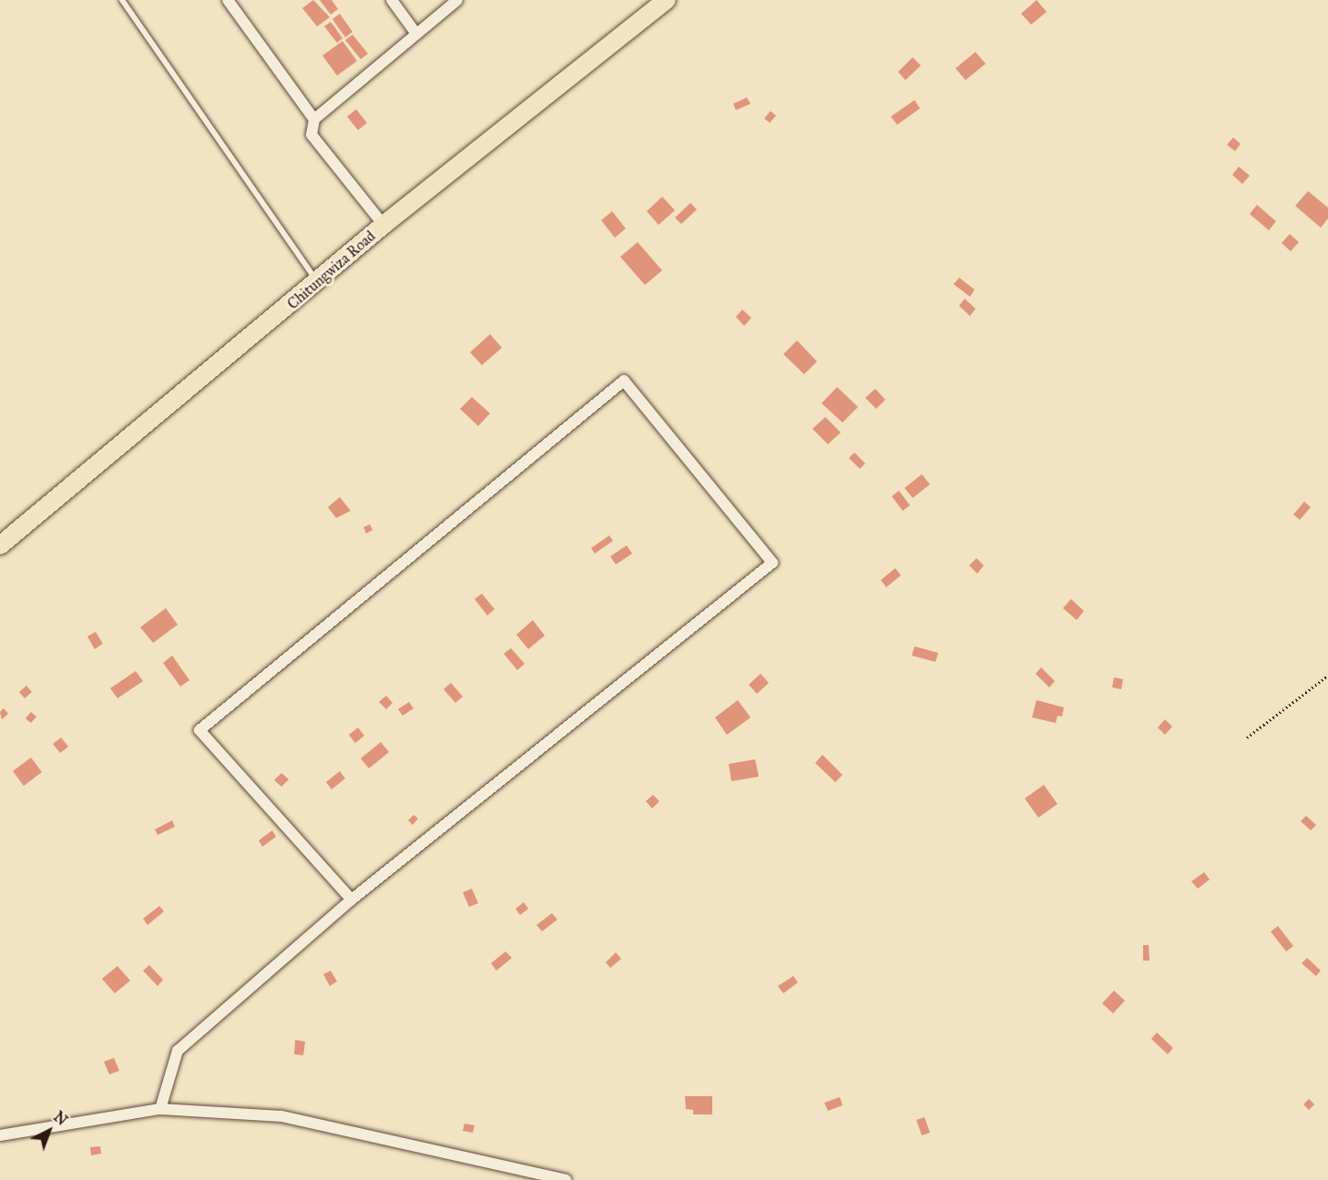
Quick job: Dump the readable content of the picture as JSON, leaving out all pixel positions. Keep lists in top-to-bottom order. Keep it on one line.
{"streets":{"main road":["Chitungwiza Road"]},"north":"top right"}
